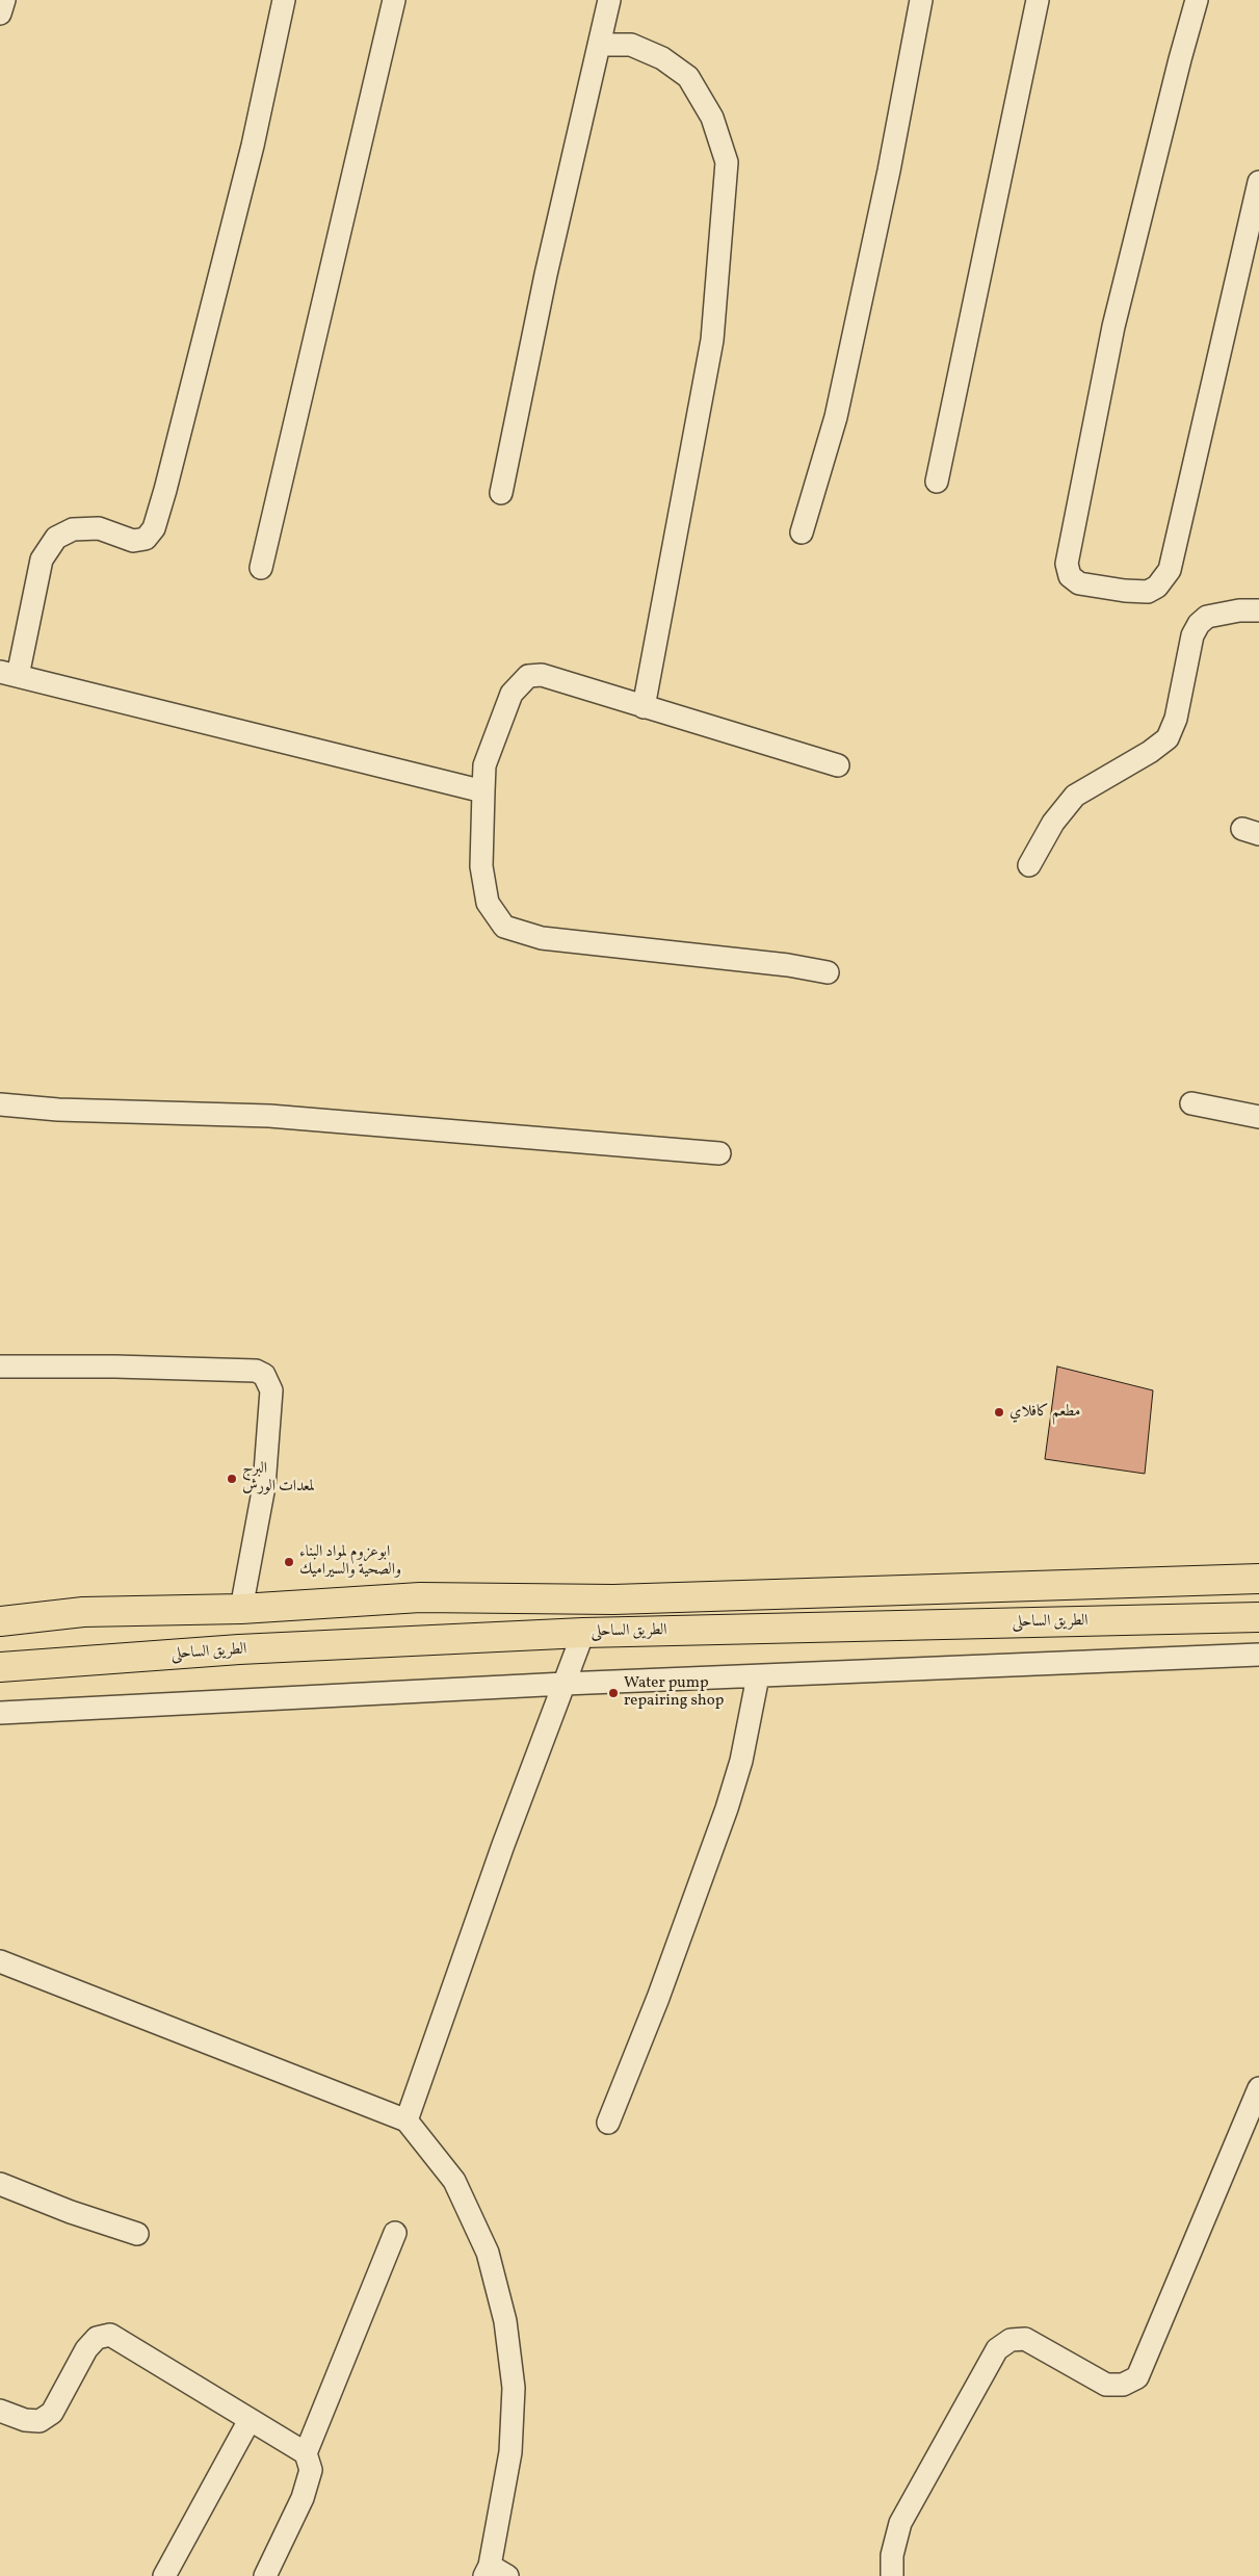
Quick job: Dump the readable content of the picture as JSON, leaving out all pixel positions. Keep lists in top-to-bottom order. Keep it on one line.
{"streets":{"highway":["الطريق الساحلى"]},"places":["مطعم كافلاي","البرج لمعدات الورش","ابوعزوم لمواد البناء والصحية والسيراميك","Water pump repairing shop"]}
